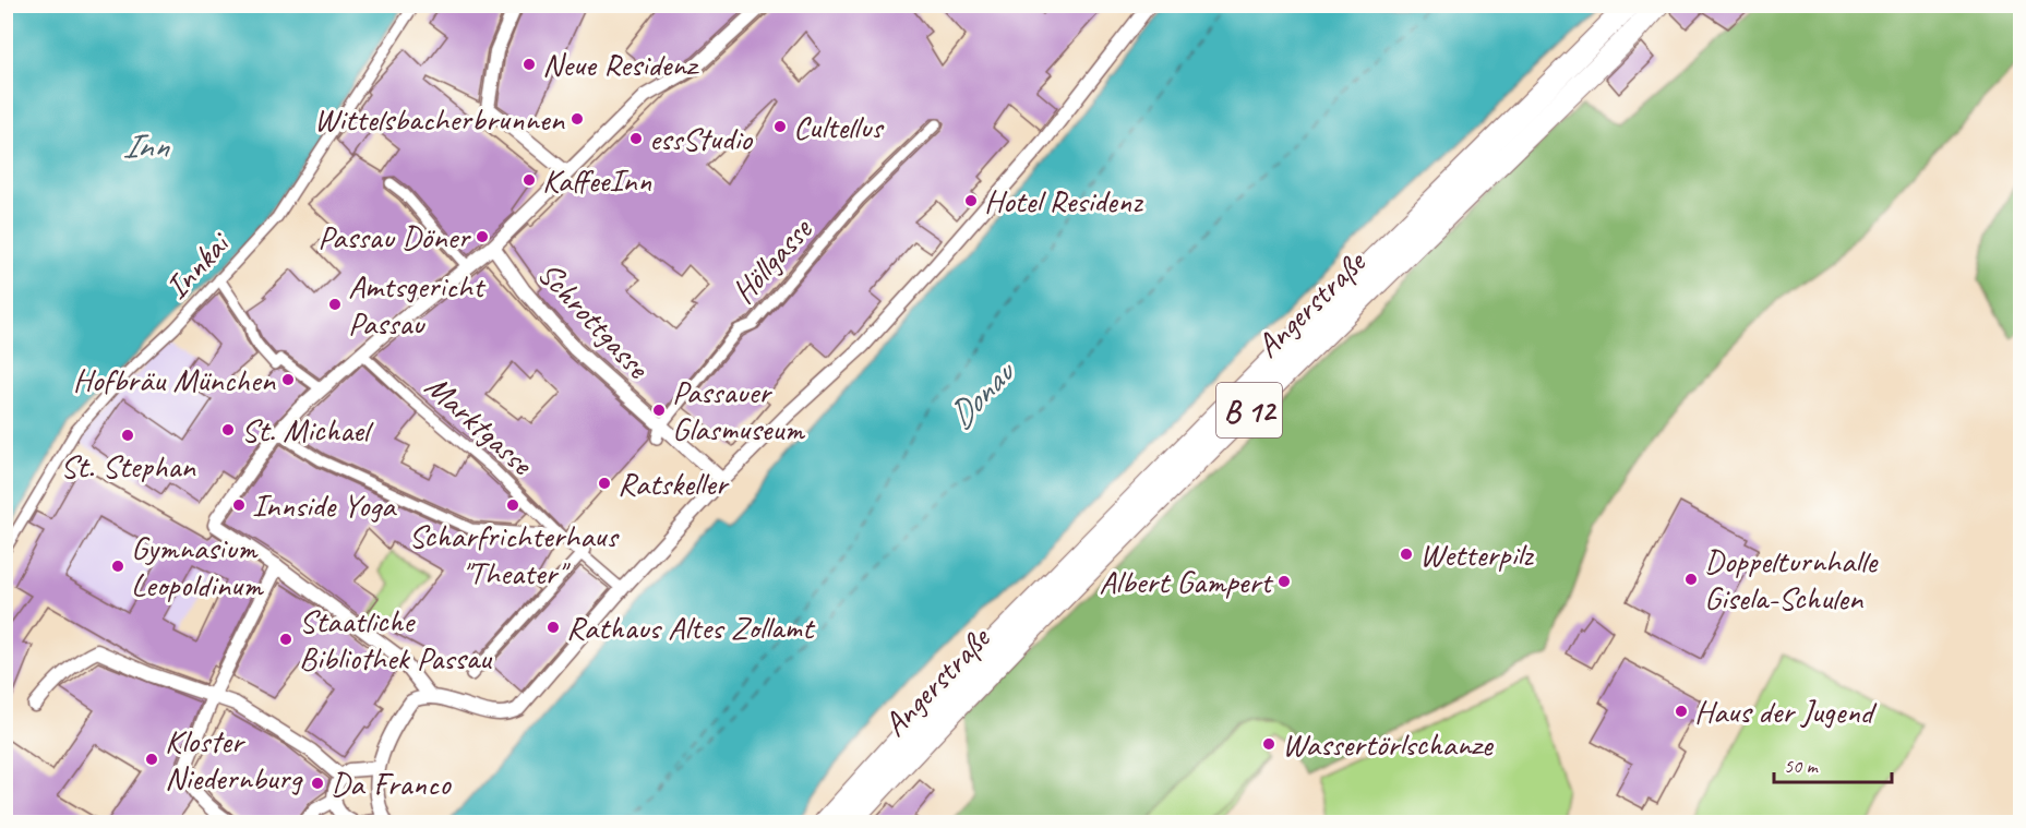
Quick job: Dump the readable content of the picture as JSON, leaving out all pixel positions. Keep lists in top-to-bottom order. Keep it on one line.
{"streets":{"main road":["Angerstraße","B 12"],"street":["Höllgasse","Innkai","Schrottgasse","Marktgasse"]},"crossings":[["Höllgasse","Schrottgasse"]],"water":["Inn","Donau"],"places":["Neue Residenz","Wittelsbacherbrunnen","Cultellus","essStudio","KaffeeInn","Hotel Residenz","Passau Döner","Amtsgericht Passau","Hofbräu München","Passauer Glasmuseum","St. Michael","St. Stephan","Ratskeller","Innside Yoga","Scharfrichterhaus \"Theater\"","Wetterpilz","Gymnasium Leopoldinum","Doppelturnhalle Gisela-Schulen","Albert Gampert","Rathaus Altes Zollamt","Staatliche Bibliothek Passau","Haus der Jugend","Wassertörlschanze","Kloster Niedernburg","Da Franco"],"scale_bar":"50 m"}
